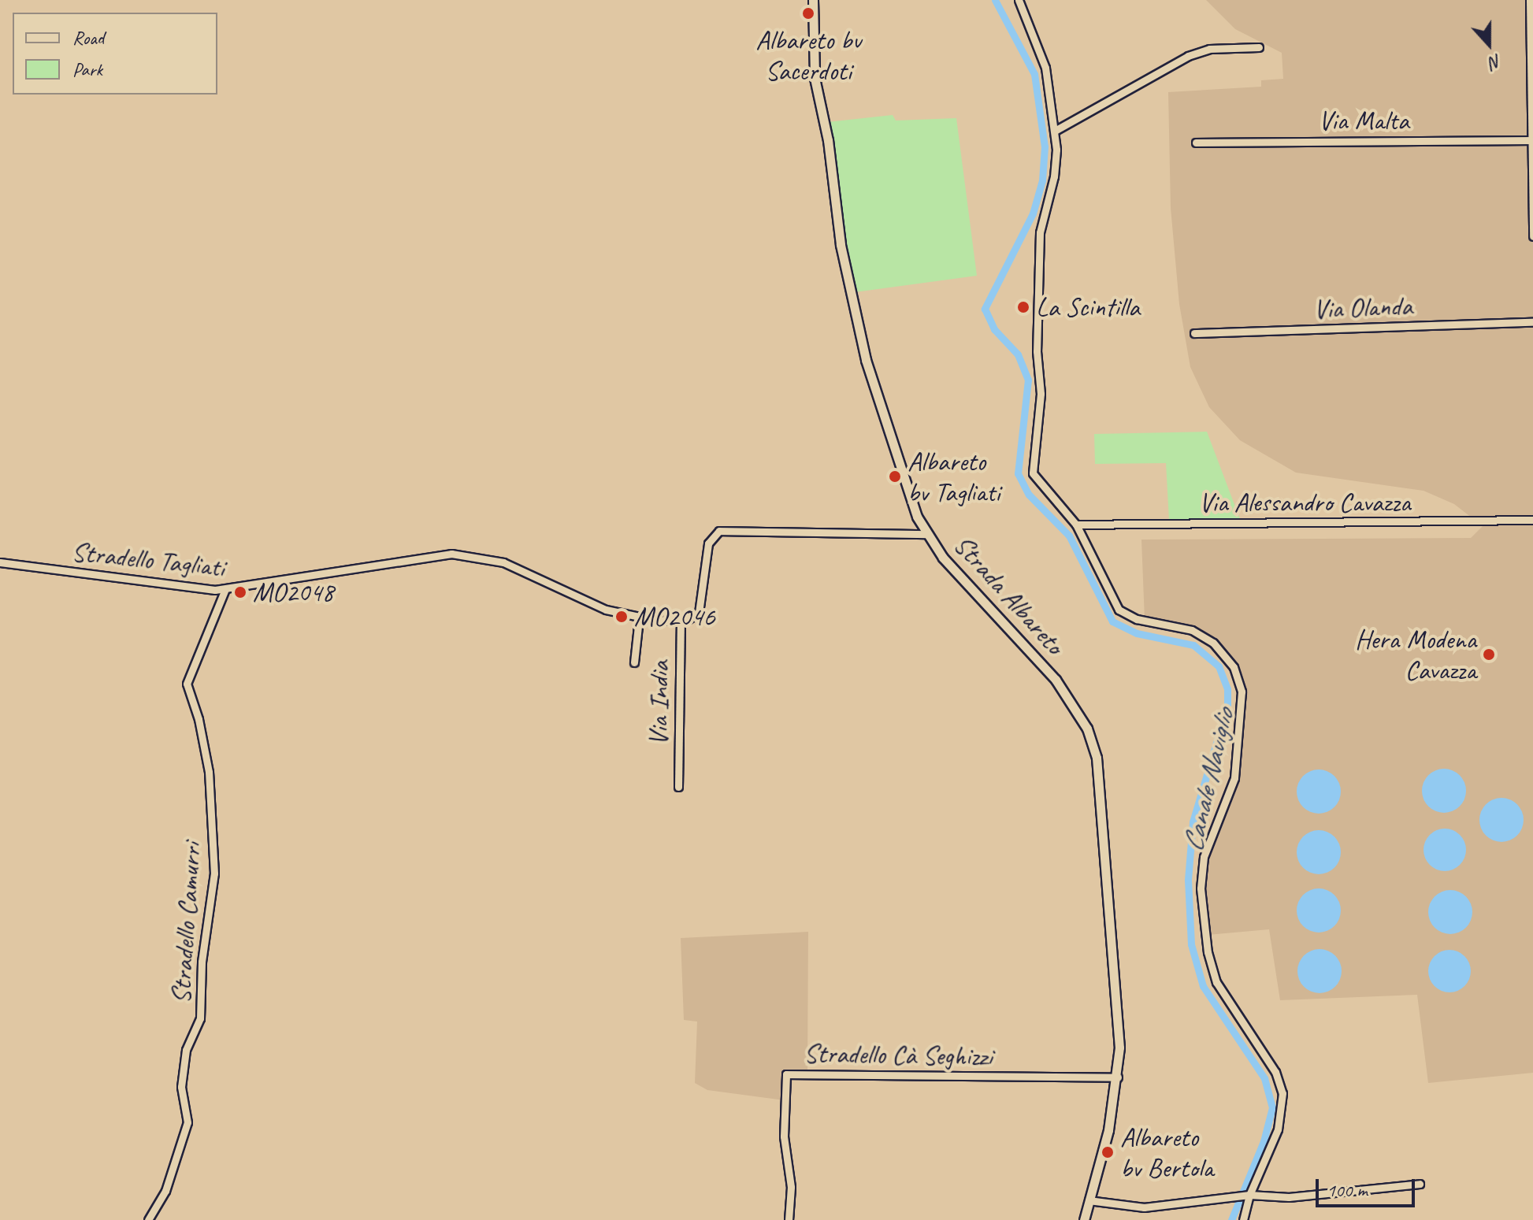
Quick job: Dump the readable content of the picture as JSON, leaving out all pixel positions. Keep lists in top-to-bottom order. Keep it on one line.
{"streets":{"street":["Via Malta","Via Olanda","Via Alessandro Cavazza","Stradello Tagliati","Strada Albareto","Via India","Stradello Camurri","Stradello Cà Seghizzi"]},"crossings":[["Stradello Tagliati","Via India"],["Stradello Tagliati","Stradello Camurri"],["Strada Albareto","Stradello Cà Seghizzi"]],"water":["Canale Naviglio"],"places":["Albareto bv Sacerdoti","La Scintilla","Albareto bv Tagliati","MO2048","MO2046","Hera Modena Cavazza","Albareto bv Bertola"],"legend":["Road","Park"],"scale_bar":"100 m","north":"bottom"}
